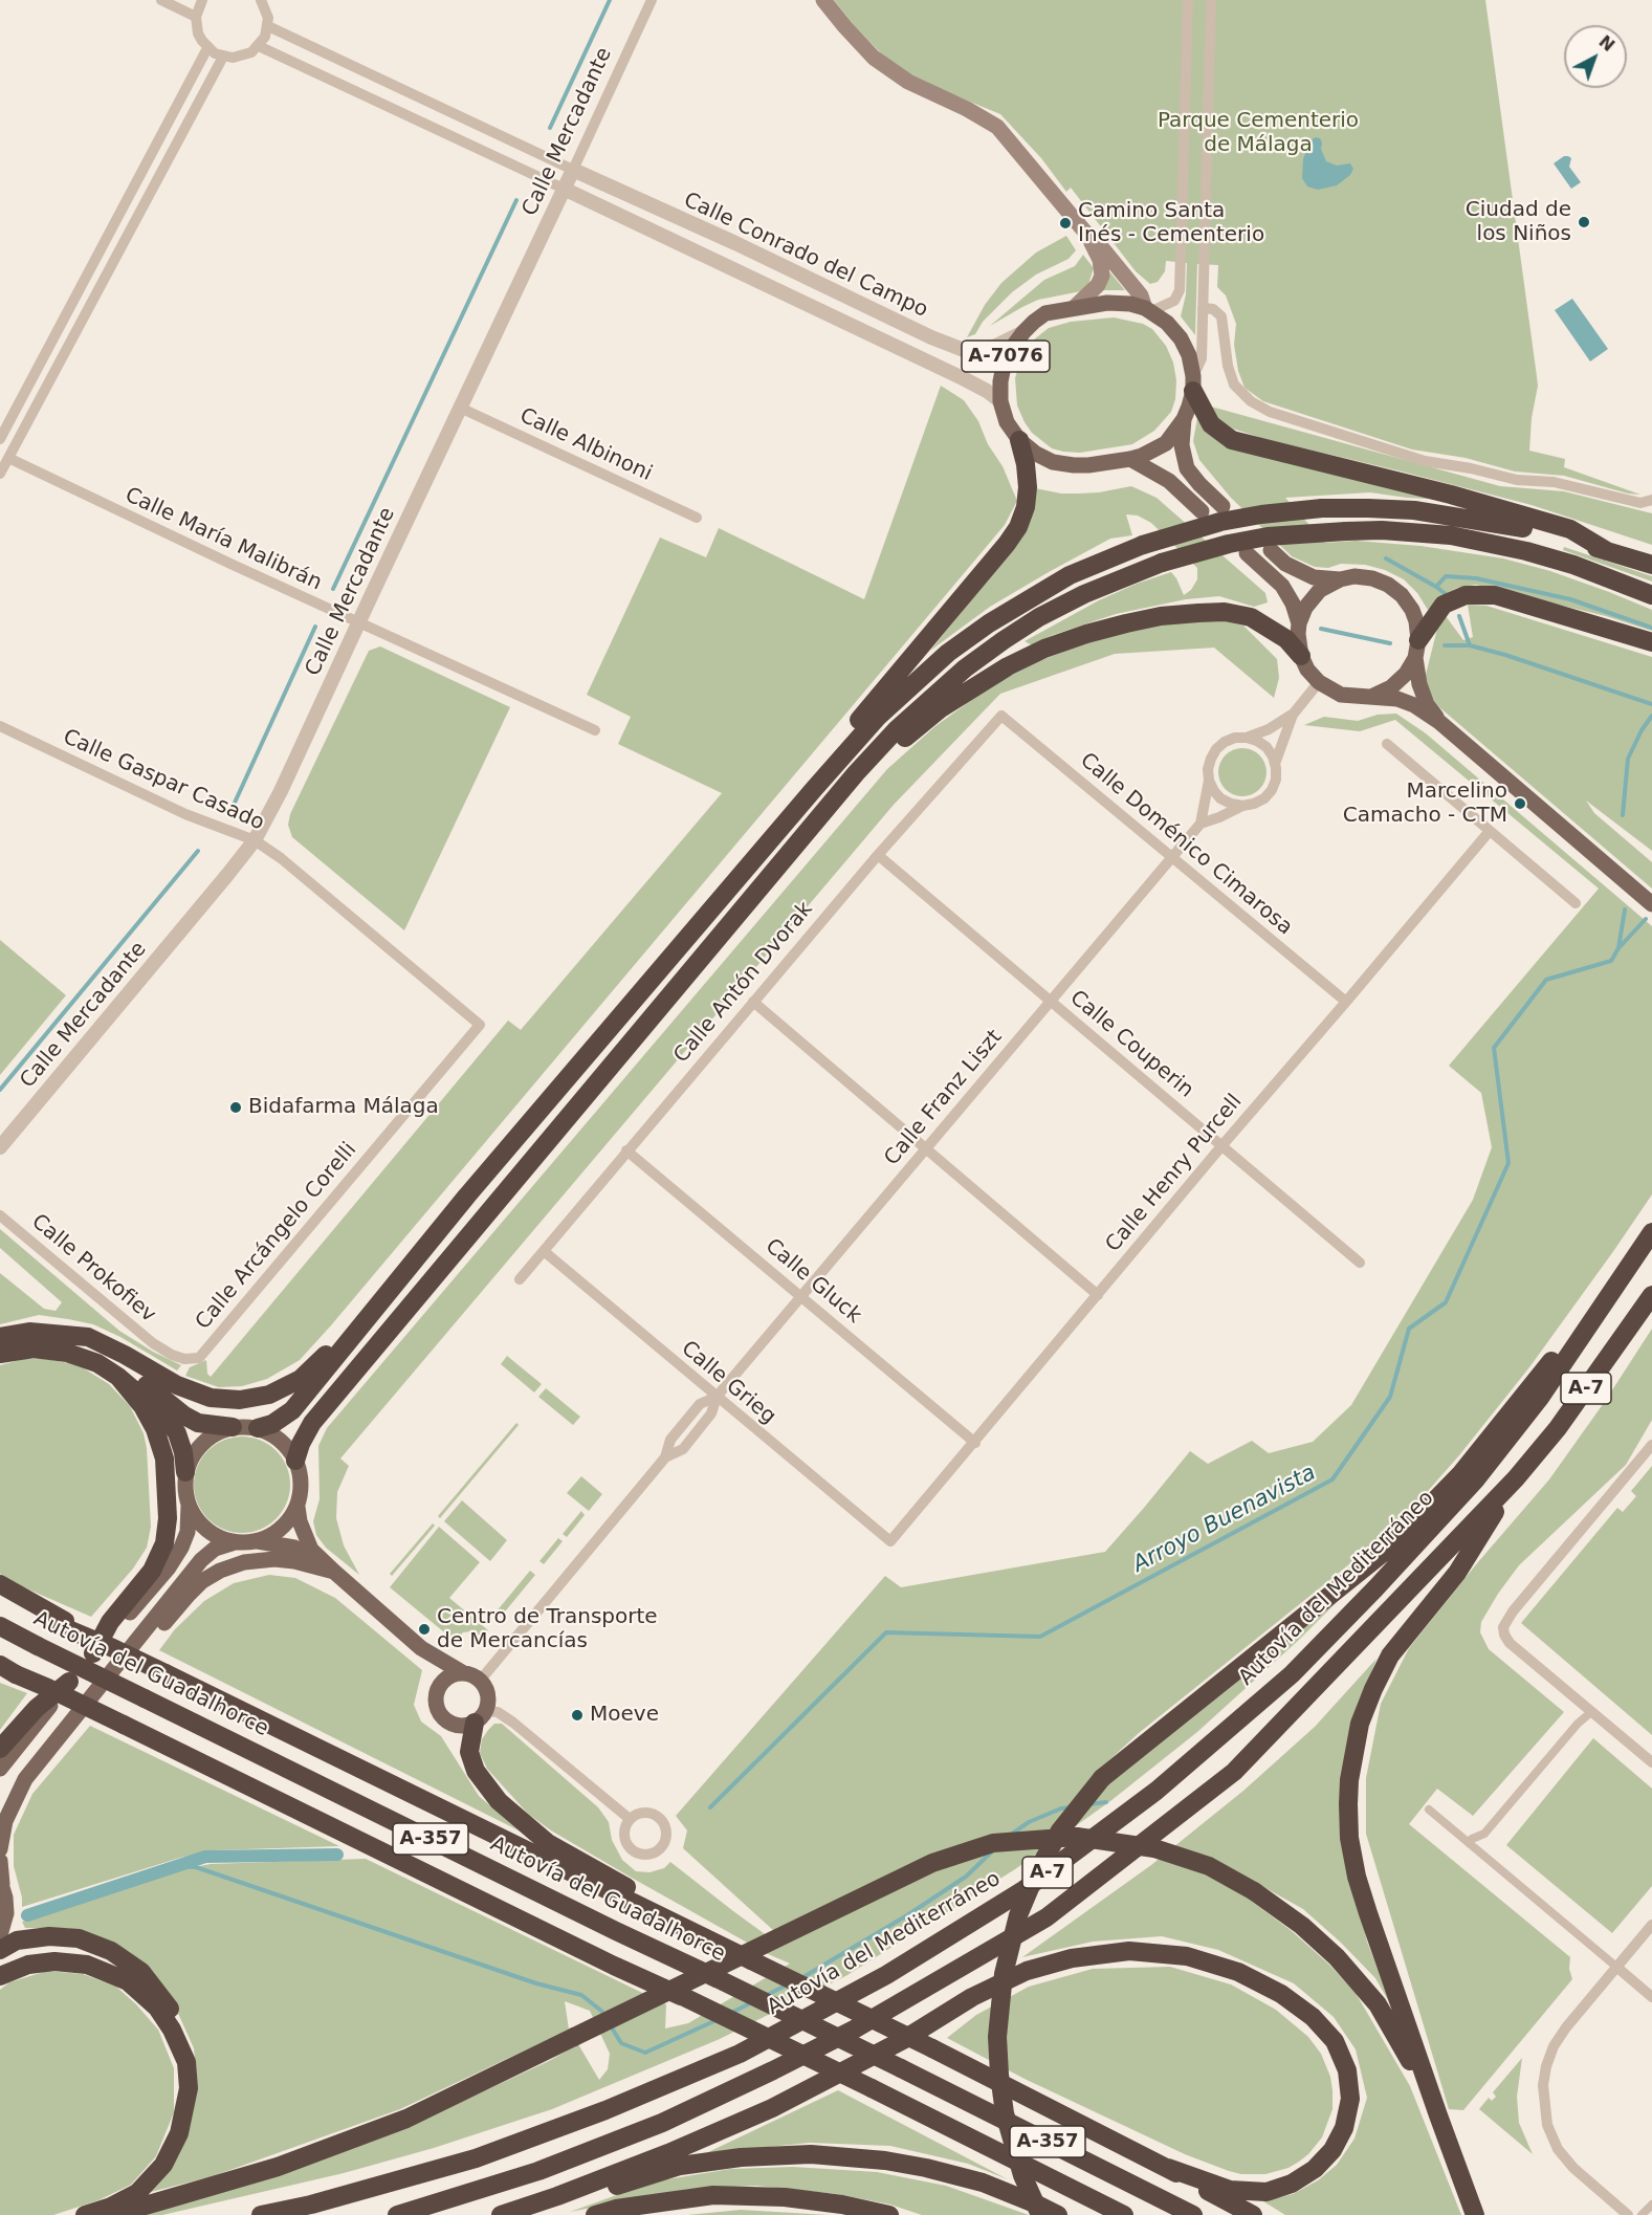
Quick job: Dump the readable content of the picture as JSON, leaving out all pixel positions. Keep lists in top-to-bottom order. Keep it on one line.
{"streets":{"highway":["A-7","Autovía del Mediterráneo","Autovía del Guadalhorce","A-357"],"main road":["A-7076"],"street":["Calle Mercadante","Calle Conrado del Campo","Calle Albinoni","Calle María Malibrán","Calle Gaspar Casado","Calle Doménico Cimarosa","Calle Antón Dvorak","Calle Couperin","Calle Franz Liszt","Calle Henry Purcell","Calle Arcángelo Corelli","Calle Prokofiev","Calle Gluck","Calle Grieg"]},"crossings":[["Calle Mercadante","Calle Conrado del Campo"],["Calle Mercadante","Calle Albinoni"],["Calle Mercadante","Calle María Malibrán"],["Calle Mercadante","Calle Gaspar Casado"],["Calle Conrado del Campo","A-7076"],["Calle Gaspar Casado","Calle Arcángelo Corelli"],["Calle Doménico Cimarosa","Calle Antón Dvorak"],["Calle Doménico Cimarosa","Calle Franz Liszt"],["Calle Doménico Cimarosa","Calle Henry Purcell"],["Calle Antón Dvorak","Calle Couperin"],["Calle Antón Dvorak","Calle Gluck"],["Calle Antón Dvorak","Calle Grieg"],["Calle Couperin","Calle Franz Liszt"],["Calle Couperin","Calle Henry Purcell"],["Calle Franz Liszt","Calle Gluck"],["Calle Franz Liszt","Calle Grieg"],["Calle Henry Purcell","Calle Gluck"],["Calle Henry Purcell","Calle Grieg"],["Calle Arcángelo Corelli","Calle Prokofiev"]],"water":["Arroyo Buenavista"],"parks":["Parque Cementerio de Málaga"],"places":["Ciudad de los Niños","Camino Santa Inés - Cementerio","Marcelino Camacho - CTM","Bidafarma Málaga","Centro de Transporte de Mercancías","Moeve"],"north":"top right"}
